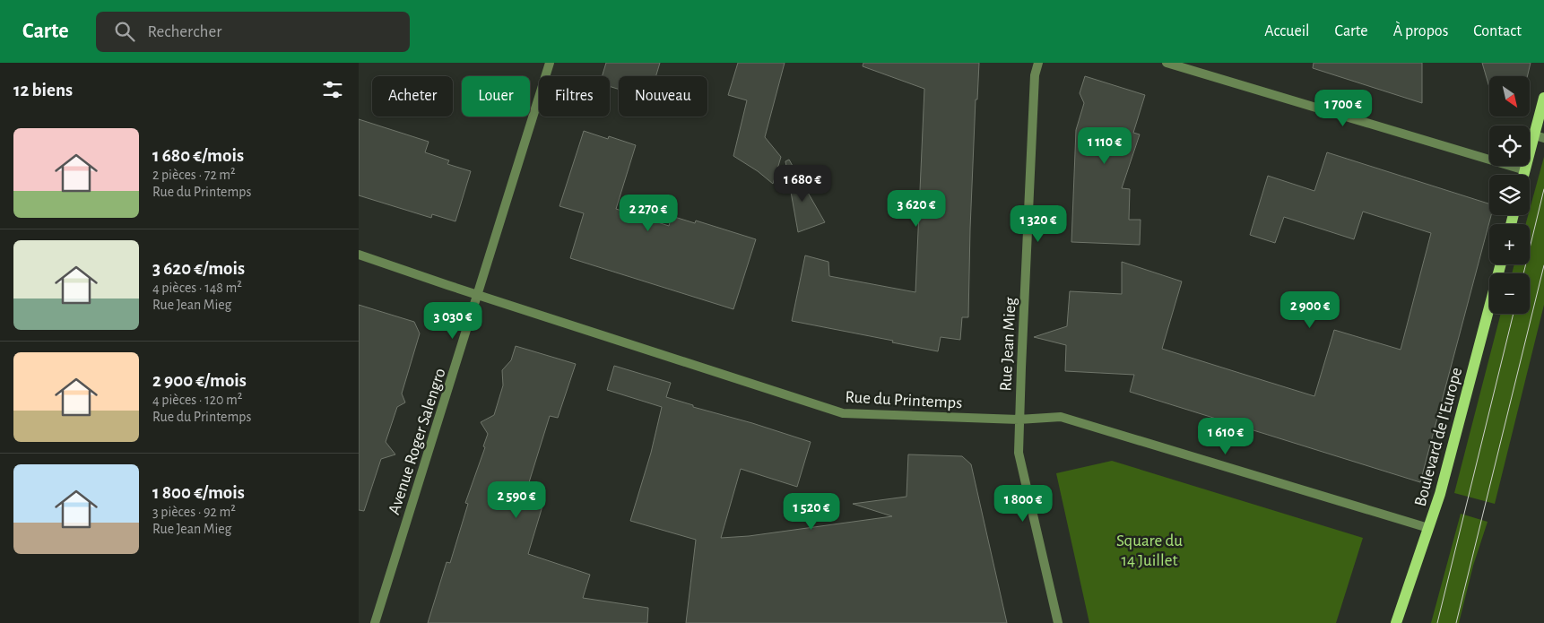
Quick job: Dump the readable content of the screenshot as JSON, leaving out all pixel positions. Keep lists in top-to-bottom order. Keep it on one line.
{"streets":{"main road":["Boulevard de l'Europe"],"street":["Rue Jean Mieg","Rue du Printemps","Avenue Roger Salengro"]},"crossings":[["Rue Jean Mieg","Rue du Printemps"],["Rue du Printemps","Boulevard de l'Europe"],["Rue du Printemps","Avenue Roger Salengro"]],"parks":["Square du 14 Juillet"],"north":"bottom right","page":{"header":"Carte","search":"Rechercher","nav":["Accueil","Carte","À propos","Contact"],"heading":"12 biens","map_buttons":["+","−"],"chip":["Acheter","Louer","Filtres","Nouveau"],"price":["1 700 €","1 110 €","1 680 €","3 620 €","2 270 €","1 320 €","2 900 €","3 030 €","1 610 €","2 590 €","1 800 €","1 520 €"],"list":[{"name":"1 680 €/mois","note":"2 pièces · 72 m² · Rue du Printemps"},{"name":"3 620 €/mois","note":"4 pièces · 148 m² · Rue Jean Mieg"},{"name":"2 900 €/mois","note":"4 pièces · 120 m² · Rue du Printemps"},{"name":"1 800 €/mois","note":"3 pièces · 92 m² · Rue Jean Mieg"}]}}
